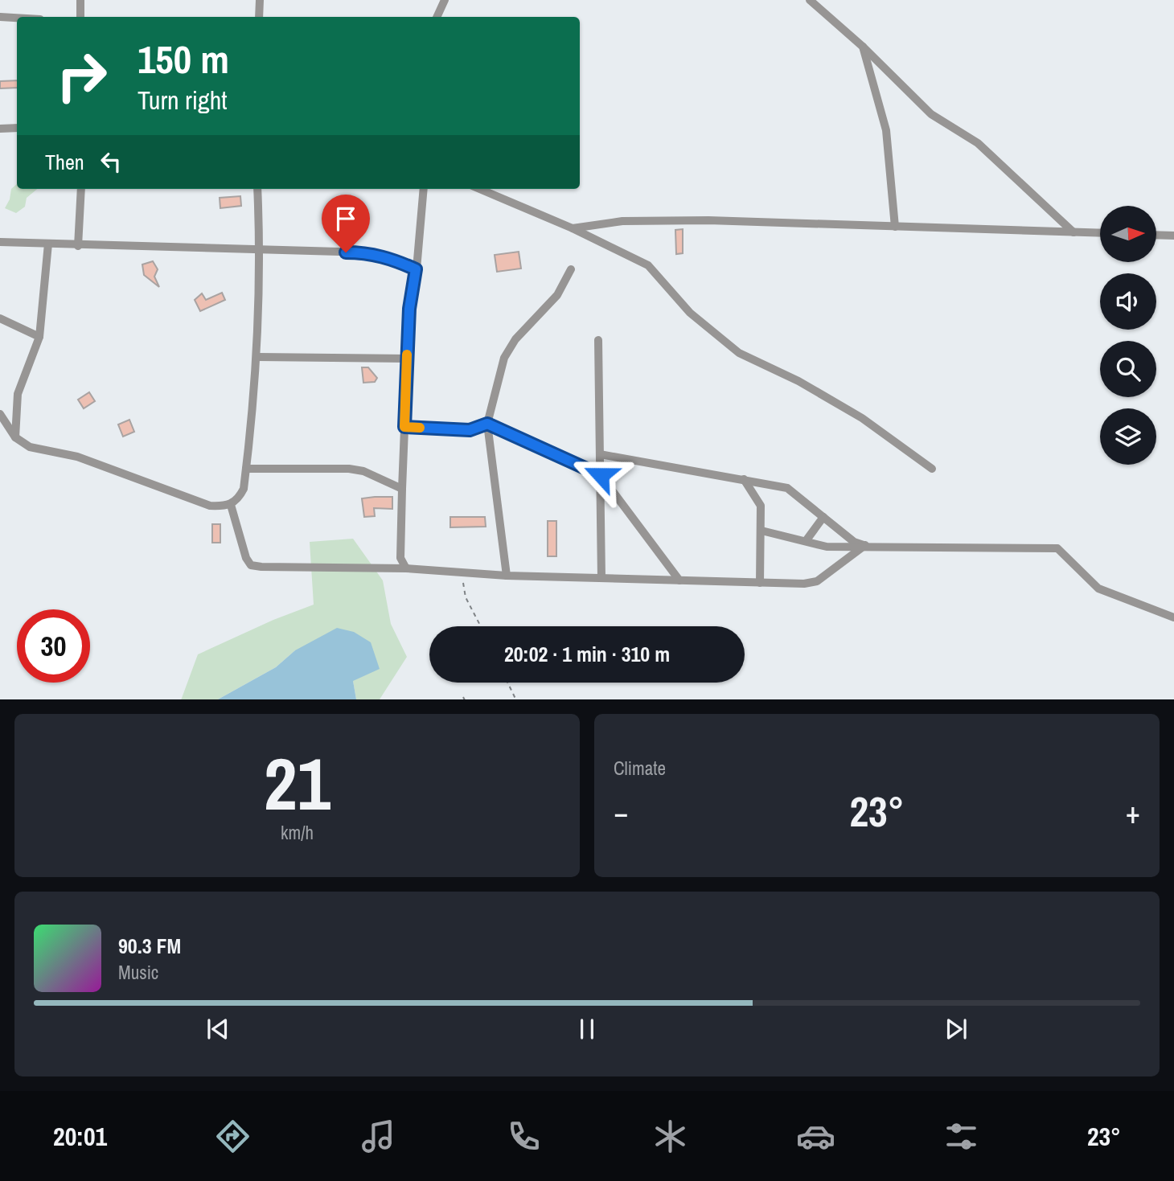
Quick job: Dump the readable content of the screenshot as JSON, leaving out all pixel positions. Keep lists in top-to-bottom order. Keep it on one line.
{"north":"right","page":{"turn":["150 m","Turn right"],"then":"Then","limit":"30","trip":"20:02 · 1 min · 310 m","tile":[["21","km/h"],"Climate"],"heat":["−","23°","+"],"song":["90.3 FM","Music"],"tabs":["20:01","23°"]}}
